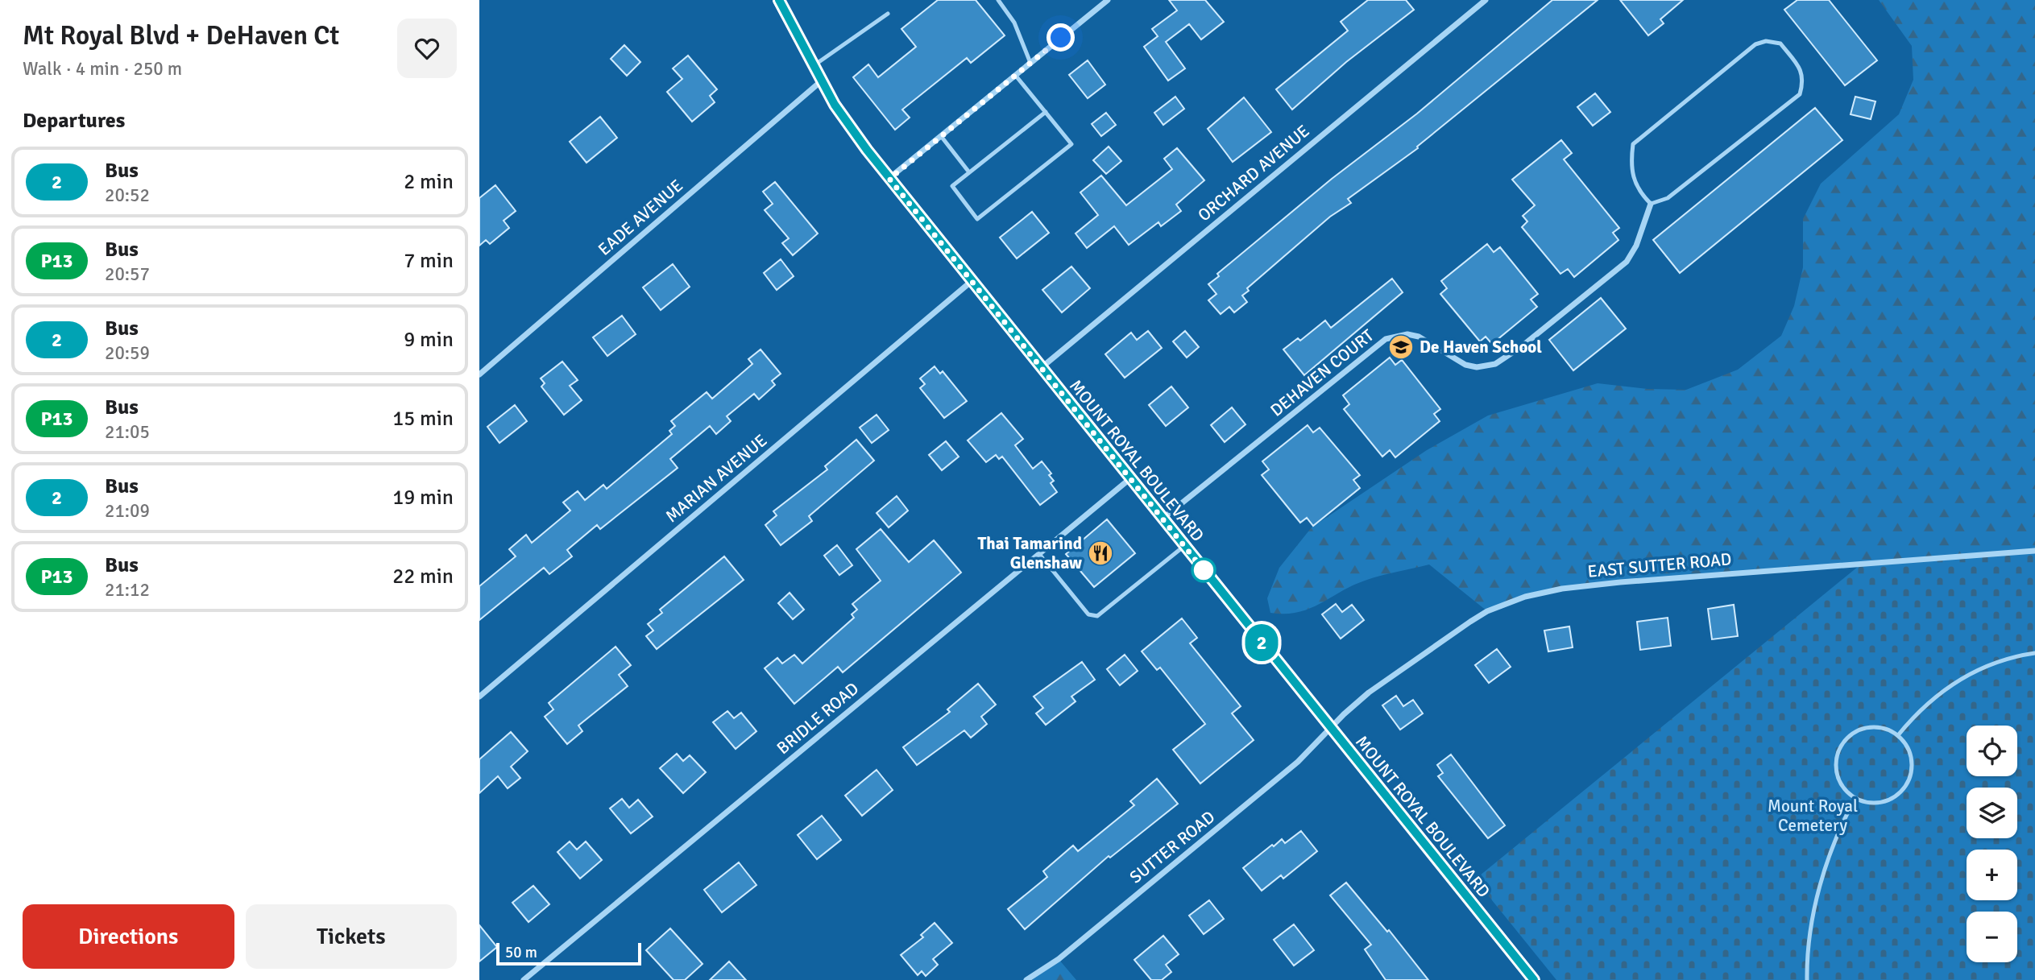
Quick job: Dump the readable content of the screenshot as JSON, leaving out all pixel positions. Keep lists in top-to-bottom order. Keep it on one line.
{"streets":{"main road":["MOUNT ROYAL BOULEVARD"],"street":["ORCHARD AVENUE","EADE AVENUE","DEHAVEN COURT","MARIAN AVENUE","EAST SUTTER ROAD","BRIDLE ROAD","SUTTER ROAD"]},"crossings":[["ORCHARD AVENUE","MOUNT ROYAL BOULEVARD"],["EADE AVENUE","MOUNT ROYAL BOULEVARD"],["DEHAVEN COURT","MOUNT ROYAL BOULEVARD"],["MOUNT ROYAL BOULEVARD","MARIAN AVENUE"],["MOUNT ROYAL BOULEVARD","EAST SUTTER ROAD"],["MOUNT ROYAL BOULEVARD","BRIDLE ROAD"],["MOUNT ROYAL BOULEVARD","SUTTER ROAD"],["EAST SUTTER ROAD","SUTTER ROAD"]],"parks":["Mount Royal Cemetery"],"places":{"school or university":["De Haven School"],"restaurant":["Thai Tamarind Glenshaw"]},"lines":["bus line 2"],"scale_bar":"50 m","page":{"heading":[["Mt Royal Blvd + DeHaven Ct","Walk · 4 min · 250 m"],"Departures"],"on_map":"2","list":[{"mark":"2","name":"Bus","note":"20:52","value":"2 min"},{"mark":"P13","name":"Bus","note":"20:57","value":"7 min"},{"mark":"2","name":"Bus","note":"20:59","value":"9 min"},{"mark":"P13","name":"Bus","note":"21:05","value":"15 min"},{"mark":"2","name":"Bus","note":"21:09","value":"19 min"},{"mark":"P13","name":"Bus","note":"21:12","value":"22 min"}],"map_buttons":["+","−"],"buttons":["Directions","Tickets"],"scale":"50 m"}}
